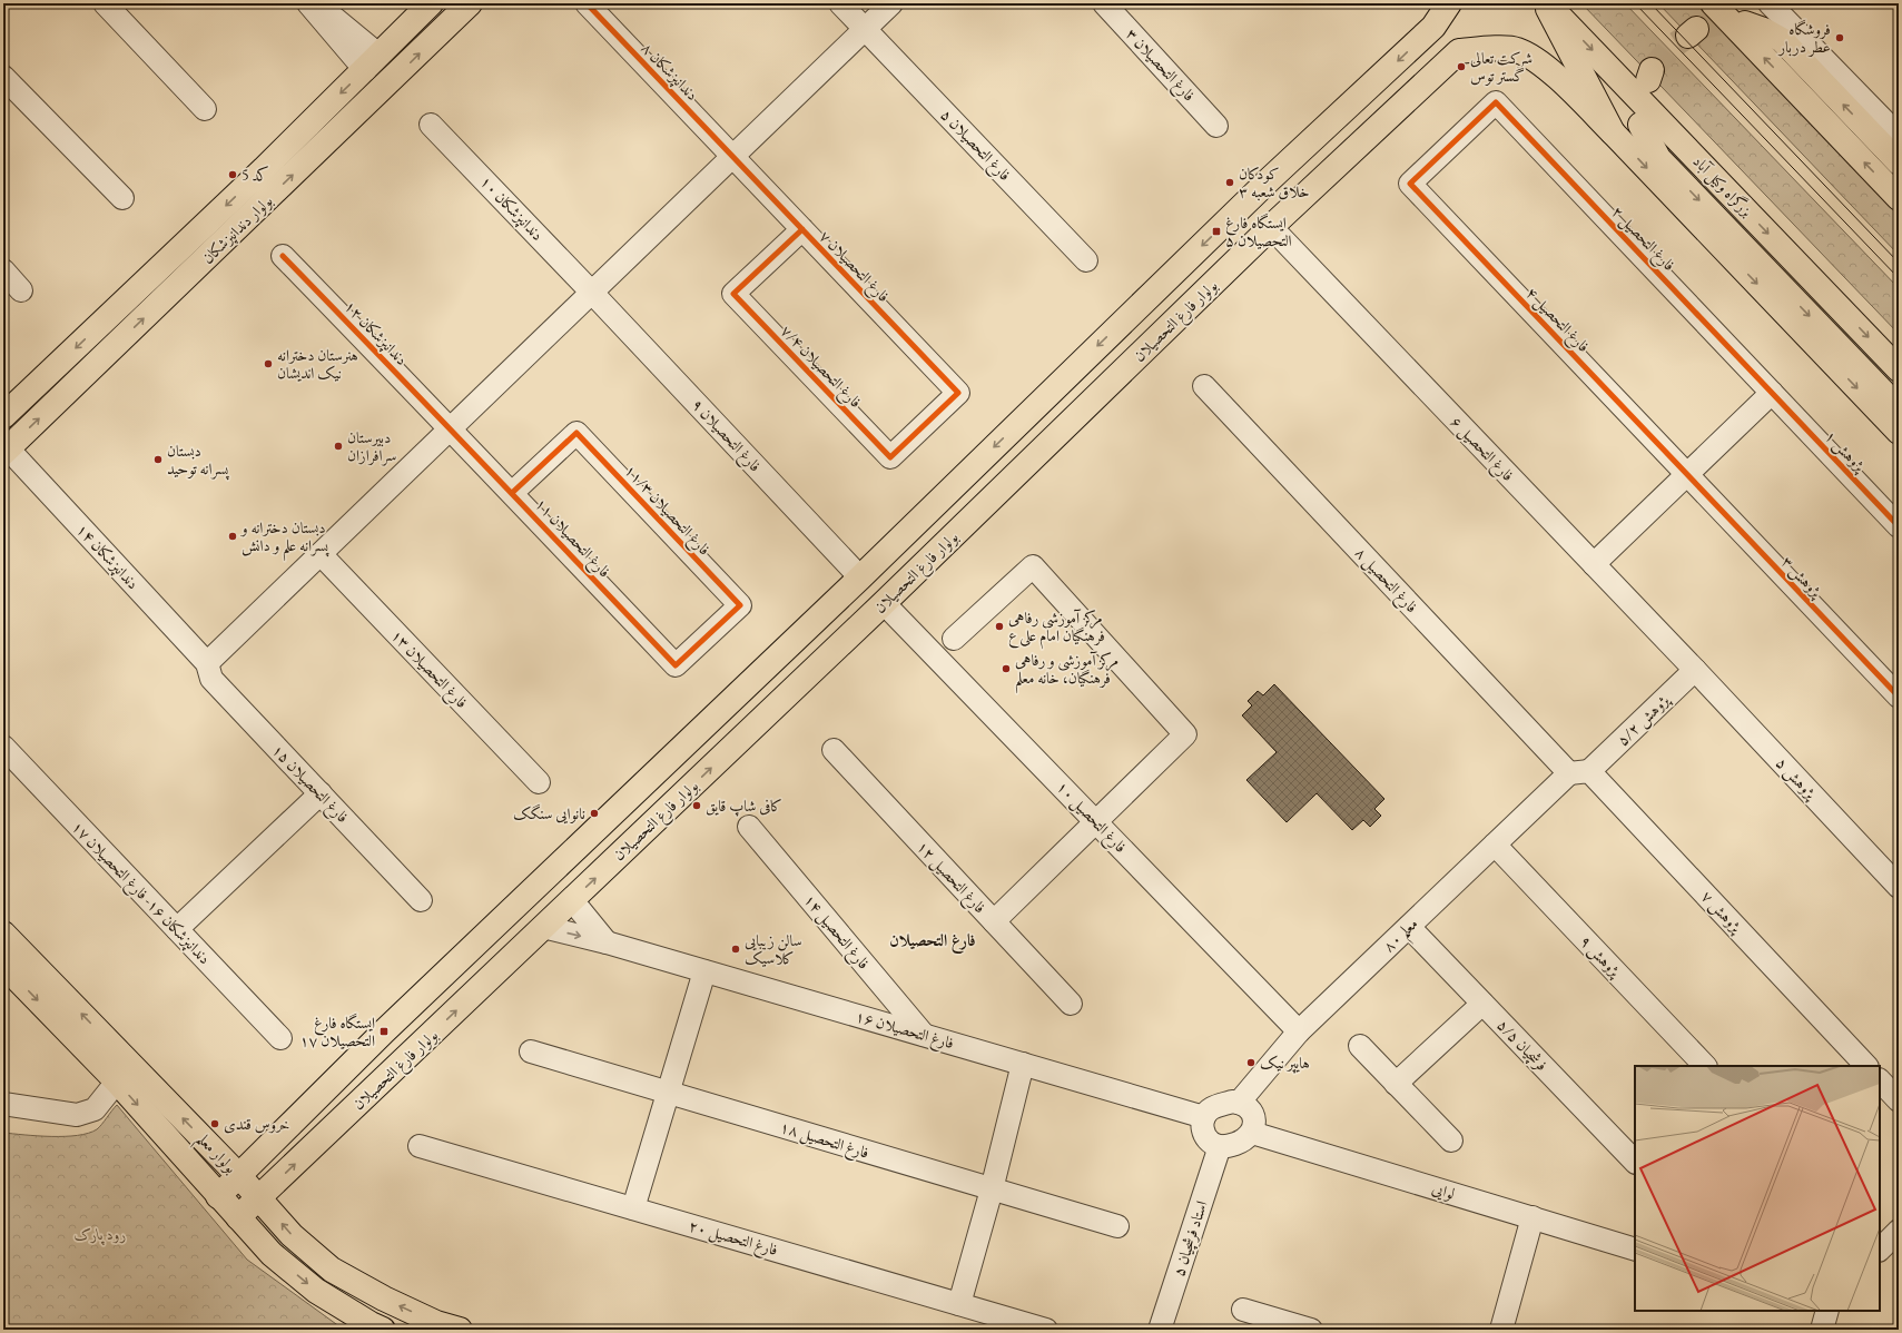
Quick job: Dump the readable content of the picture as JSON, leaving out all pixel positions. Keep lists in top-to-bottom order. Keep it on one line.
{"streets":{"main road":["بزرگراه وکیل آباد","بولوار دندانپزشکان","بولوار فارغ التحصیلان","بولوار معلم"],"street":["فارغ التحصیلان ۳","دندانپزشکان ۸","فارغ التحصیلان ۵","دندانپزشکان ۱۰","فارغ التحصیل ۲","فارغ التحصیلان ۷","فارغ التحصیل ۴","دندانپزشکان ۱۲","فارغ التحصیلان ۷/۴","فارغ التحصیلان ۹","فارغ التحصیل ۶","پژوهش ۱","فارغ التحصیلان ۱۱/۳","فارغ التحصیلان ۱۱","دندانپزشکان ۱۴","پژوهش ۳","فارغ التحصیل ۸","فارغ التحصیلان ۱۳","پژوهش ۵/۲","پژوهش ۵","فارغ التحصیلان ۱۵","فارغ التحصیل ۱۰","فارغ التحصیل ۱۲","دندانپزشکان ۱۶- فارغ التحصیلان ۱۷","پژوهش ۷","فارغ التحصیل ۱۴","معلم ۸۰","پژوهش ۹","فارغ التحصیلان ۱۶","فرشچیان ۵/۵","فارغ التحصیل ۱۸","لوایی","فارغ التحصیل ۲۰","استاد فرشچیان ۵"]},"crossings":[["دندانپزشکان ۸","فارغ التحصیلان ۷"],["دندانپزشکان ۱۰","فارغ التحصیلان ۹"],["بولوار دندانپزشکان","دندانپزشکان ۱۴"],["فارغ التحصیل ۲","فارغ التحصیل ۴"],["فارغ التحصیل ۲","پژوهش ۱"],["فارغ التحصیلان ۷","فارغ التحصیلان ۷/۴"],["فارغ التحصیل ۴","پژوهش ۳"],["بولوار فارغ التحصیلان","فارغ التحصیلان ۹"],["بولوار فارغ التحصیلان","فارغ التحصیل ۶"],["بولوار فارغ التحصیلان","فارغ التحصیل ۱۰"],["بولوار فارغ التحصیلان","فارغ التحصیلان ۱۶"],["بولوار فارغ التحصیلان","بولوار معلم"],["دندانپزشکان ۱۲","فارغ التحصیلان ۱۱"],["فارغ التحصیل ۶","پژوهش ۵/۲"],["فارغ التحصیل ۶","پژوهش ۵"],["فارغ التحصیلان ۱۱/۳","فارغ التحصیلان ۱۱"],["دندانپزشکان ۱۴","فارغ التحصیلان ۱۵"],["فارغ التحصیل ۸","پژوهش ۵/۲"],["فارغ التحصیل ۸","پژوهش ۷"],["فارغ التحصیل ۸","معلم ۸۰"],["پژوهش ۵/۲","پژوهش ۵"],["پژوهش ۵/۲","پژوهش ۷"],["پژوهش ۵/۲","معلم ۸۰"],["فارغ التحصیل ۱۰","معلم ۸۰"],["پژوهش ۷","معلم ۸۰"],["فارغ التحصیل ۱۴","فارغ التحصیلان ۱۶"],["معلم ۸۰","پژوهش ۹"],["معلم ۸۰","فارغ التحصیلان ۱۶"],["معلم ۸۰","فرشچیان ۵/۵"],["معلم ۸۰","لوایی"],["معلم ۸۰","استاد فرشچیان ۵"],["فارغ التحصیلان ۱۶","لوایی"],["فارغ التحصیلان ۱۶","استاد فرشچیان ۵"],["لوایی","استاد فرشچیان ۵"]],"districts":["فارغ التحصیلان"],"parks":["رود پارک"],"places":{"other":["فروشگاه عطر دربار","شرکت تعالی گستر توس","کد 5","کودکان خلاق شعبه ۳","هنرستان دخترانه نیک اندیشان","دبیرستان سرافرازان","دبستان پسرانه توحید","دبستان دخترانه و پسرانه علم و دانش","مرکز آموزشی رفاهی فرهنگیان امام علی ع","مرکز آموزشی و رفاهی فرهنگیان، خانه معلم","کافی شاپ قایق","نانوایی سنگک","سالن زیبایی کلاسیک","هایپر نیک","خروس قندی"],"transit":["ایستگاه فارغ التحصیلان ۵","ایستگاه فارغ التحصیلان ۱۷"]}}
